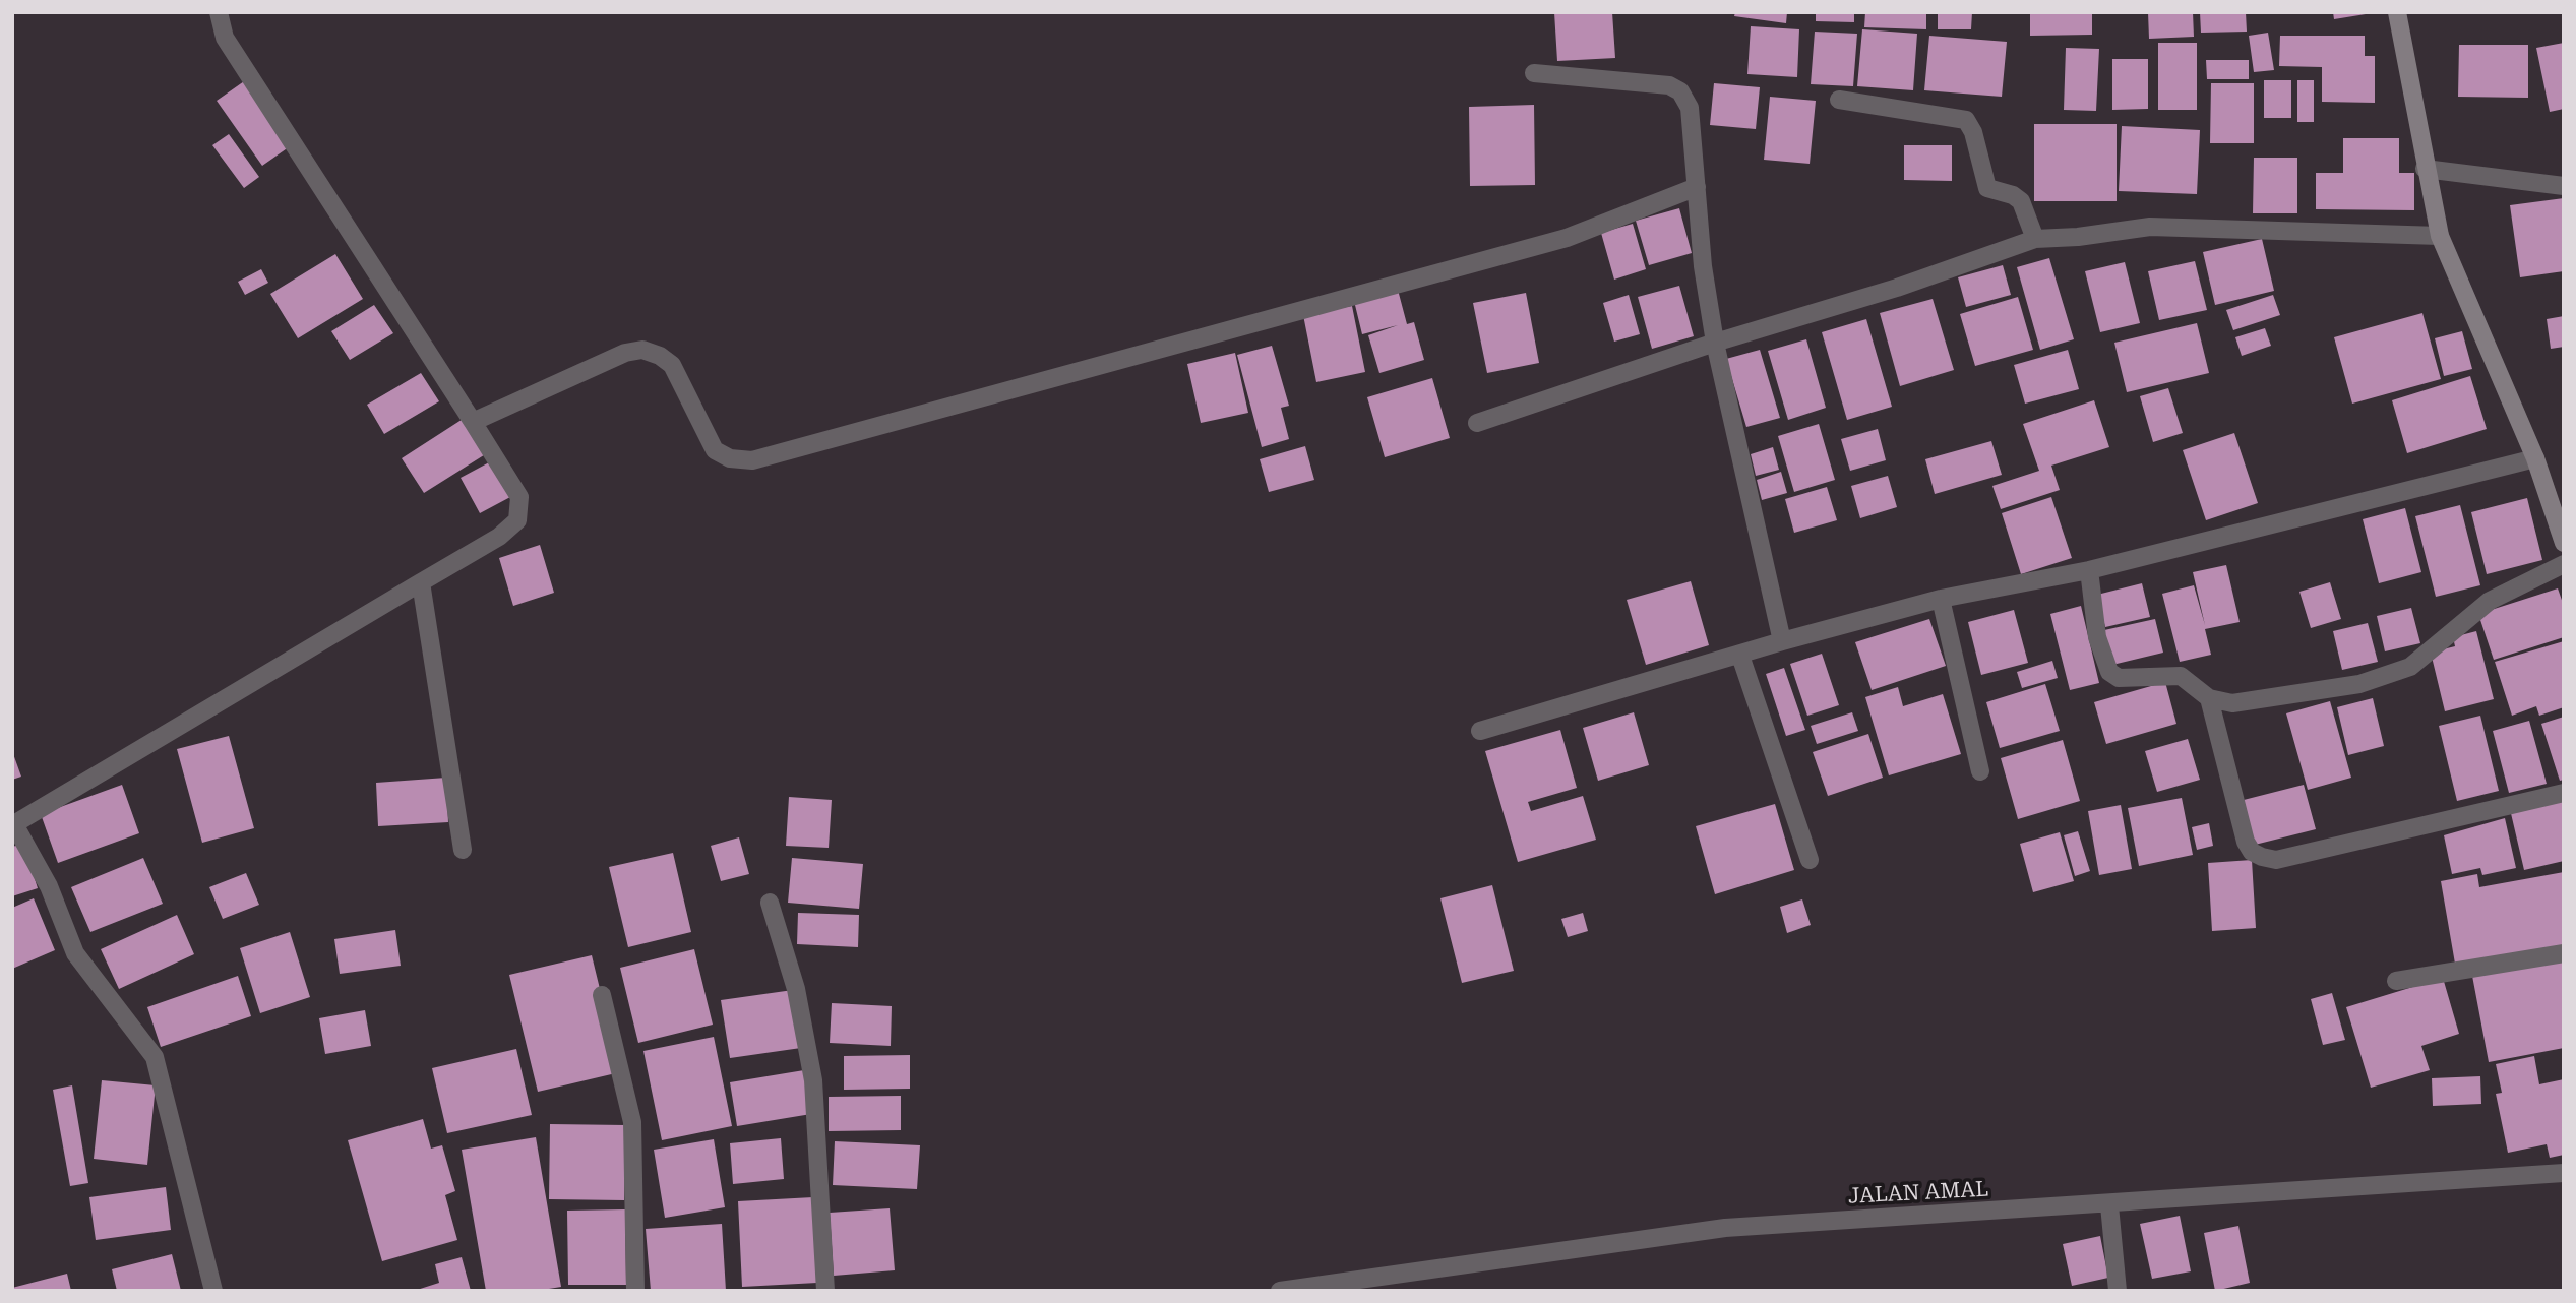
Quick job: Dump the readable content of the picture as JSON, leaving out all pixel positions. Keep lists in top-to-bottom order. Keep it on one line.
{"streets":{"street":["JALAN AMAL"]}}
